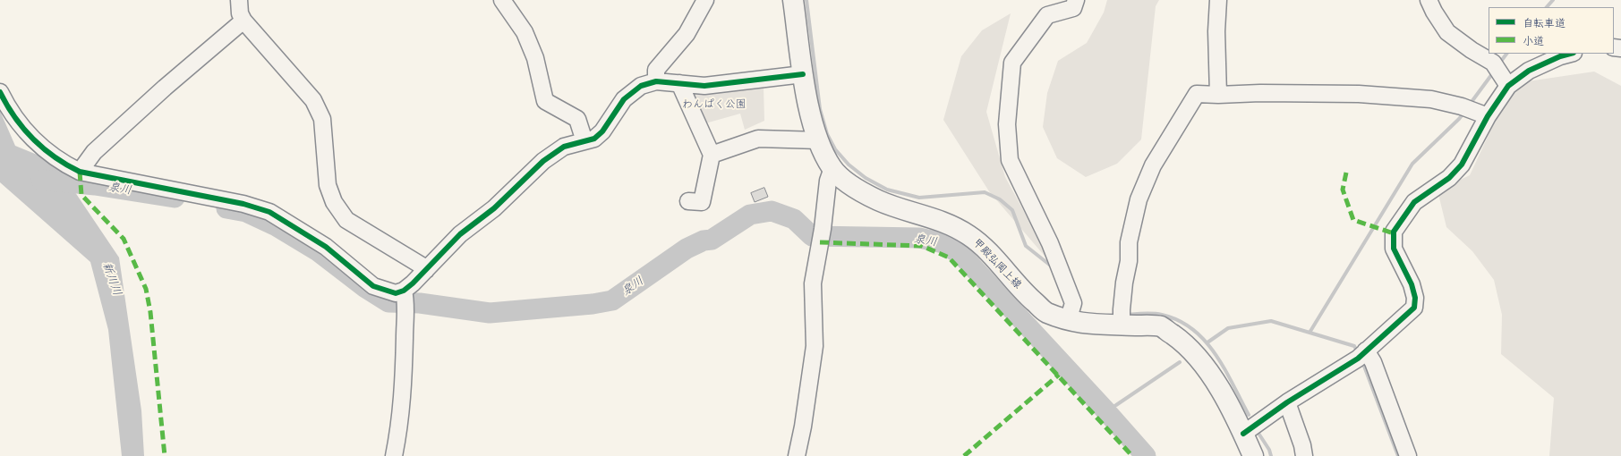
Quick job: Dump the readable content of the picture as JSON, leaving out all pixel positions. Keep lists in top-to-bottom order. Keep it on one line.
{"streets":{"main road":["甲殿弘岡上線"]},"water":["泉川","新川川"],"parks":["わんぱく公園"],"legend":["自転車道","小道"]}
